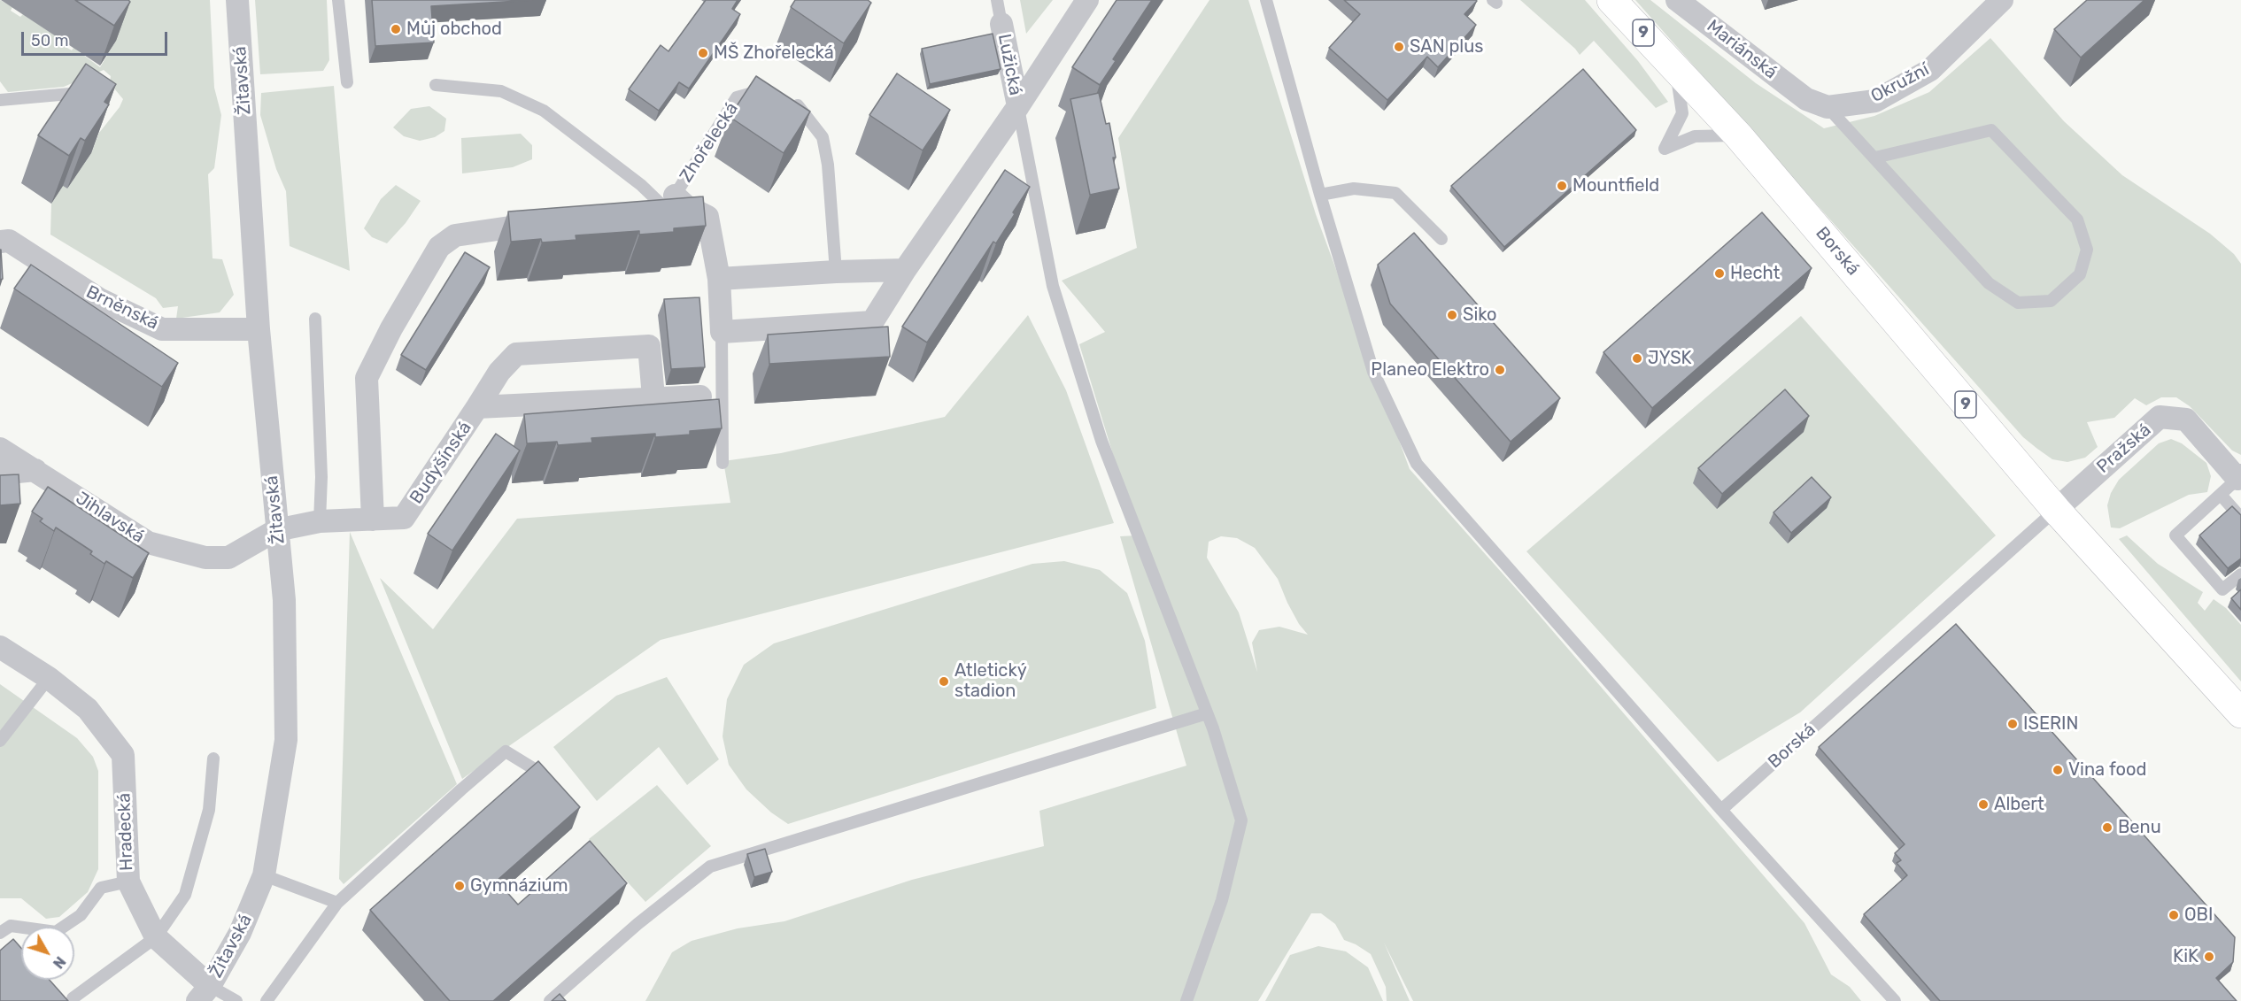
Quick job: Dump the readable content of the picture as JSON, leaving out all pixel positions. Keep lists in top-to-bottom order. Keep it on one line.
{"streets":{"main road":["9","Borská"],"street":["Mariánská","Lužická","Žitavská","Okružní","Zhořelecká","Brněnská","Pražská","Budyšínská","Jihlavská","Hradecká"]},"crossings":[["Mariánská","Okružní"],["Žitavská","Brněnská"],["Žitavská","Budyšínská"],["Žitavská","Jihlavská"],["Žitavská","Hradecká"],["Borská","Pražská"],["Budyšínská","Jihlavská"]],"places":["Můj obchod","SAN plus","MŠ Zhořelecká","Mountfield","Hecht","Siko","JYSK","Planeo Elektro","Atletický stadion","ISERIN","Vina food","Albert","Benu","Gymnázium","OBI","KiK"],"scale_bar":"50 m","north":"bottom right"}
